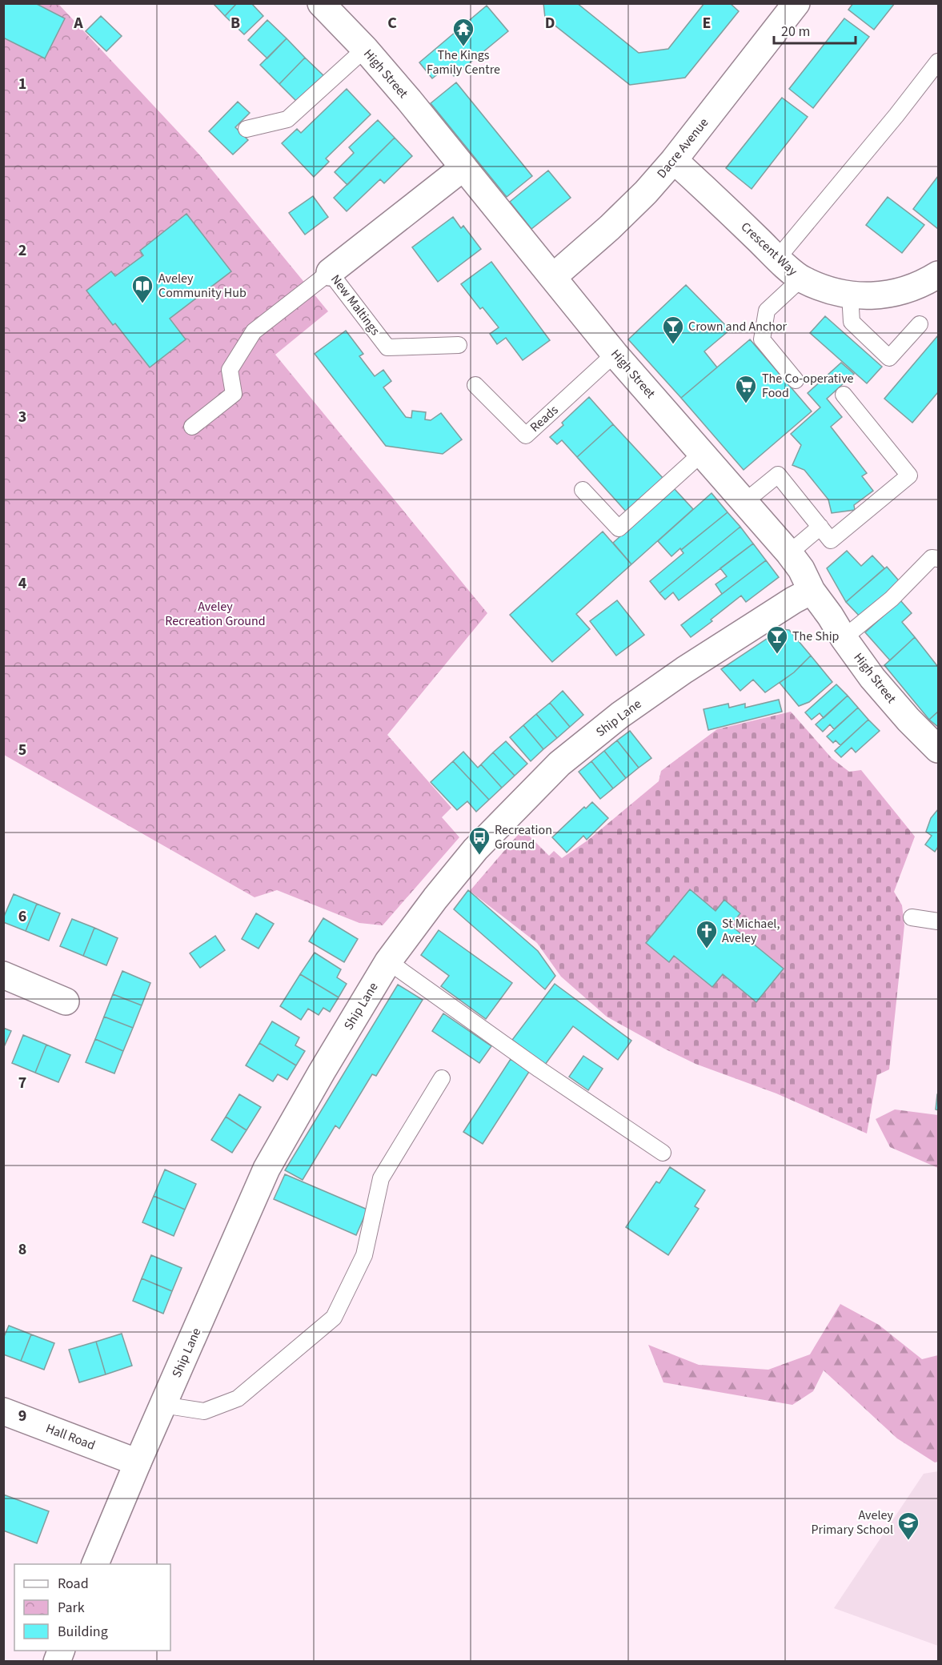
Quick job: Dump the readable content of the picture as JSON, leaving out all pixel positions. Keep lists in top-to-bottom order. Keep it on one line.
{"streets":{"street":["High Street","Dacre Avenue","Crescent Way","New Maltings","Ship Lane","Hall Road"],"lane":["Reads"]},"crossings":[["High Street","Dacre Avenue"],["High Street","New Maltings"],["High Street","Reads"],["High Street","Ship Lane"],["Dacre Avenue","Crescent Way"],["Ship Lane","Hall Road"]],"parks":["Aveley Recreation Ground"],"places":{"temple":["The Kings Family Centre"],"library":["Aveley Community Hub"],"bar":["Crown and Anchor","The Ship"],"supermarket":["The Co-operative Food"],"bus stop":["Recreation Ground"],"church":["St Michael, Aveley"],"school or university":["Aveley Primary School"]},"legend":["Road","Park","Building"],"scale_bar":"20 m","grid":{"columns":["A","B","C","D","E"],"rows":["1","2","3","4","5","6","7","8","9"]}}
